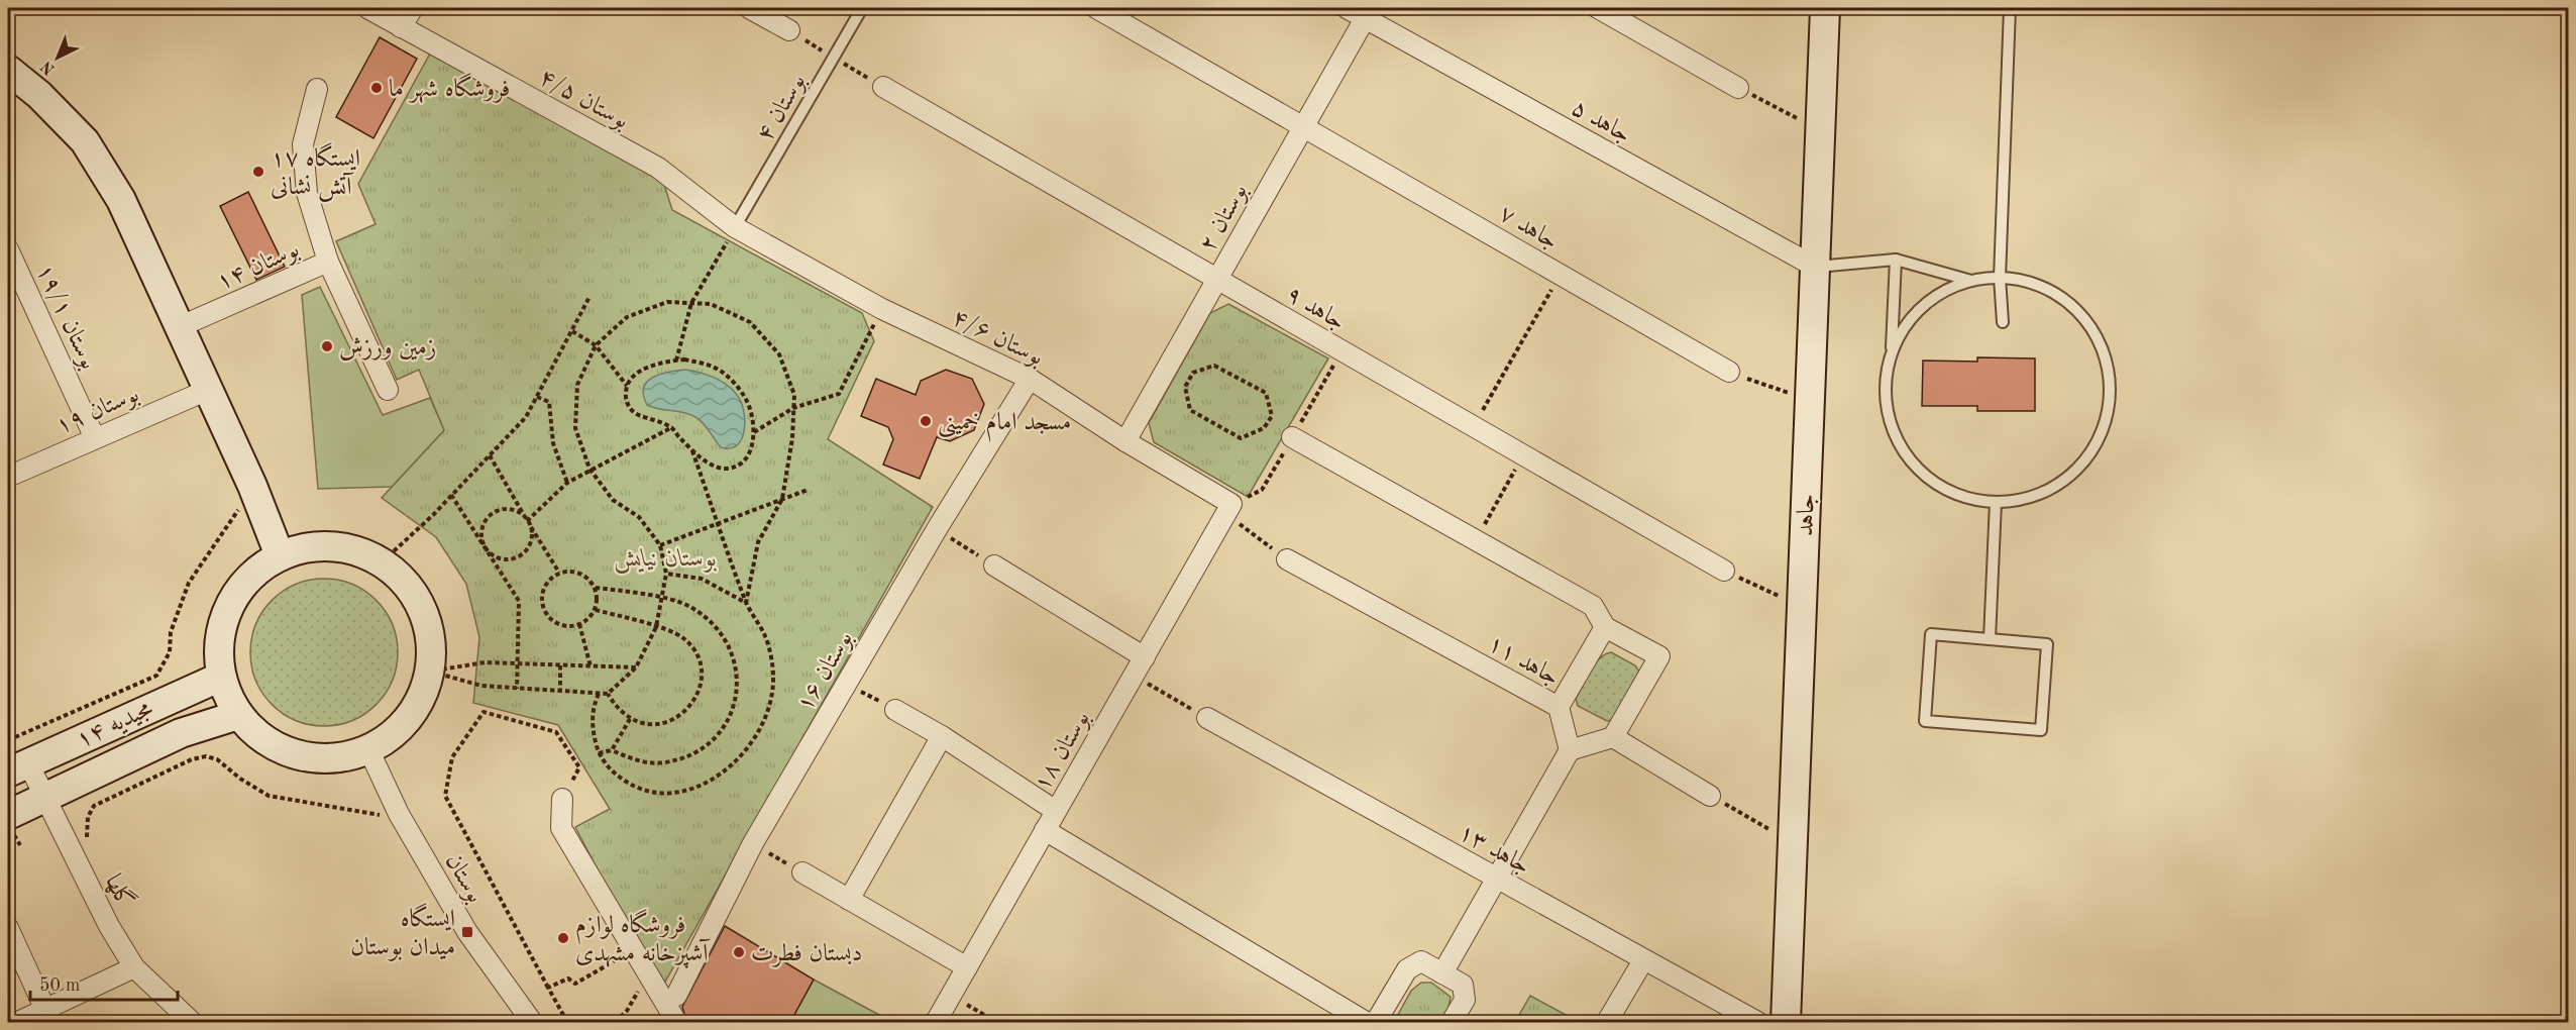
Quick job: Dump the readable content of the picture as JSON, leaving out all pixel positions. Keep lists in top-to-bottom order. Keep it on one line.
{"streets":{"street":["بوستان ۴/۵","جاهد ۵","بوستان ۲","جاهد ۷","بوستان ۱۴","جاهد ۹","بوستان ۱۹/۱","بوستان ۴/۶","بوستان ۱۹","جاهد","جاهد ۱۱","بوستان ۱۶","مجیدیه ۱۴","بوستان ۱۸","جاهد ۱۳","بوستان","گلها"],"lane":["بوستان ۴"]},"crossings":[["بوستان ۴/۵","بوستان ۴"],["بوستان ۴/۵","بوستان ۴/۶"],["بوستان ۴","بوستان ۴/۶"],["جاهد ۵","بوستان ۲"],["جاهد ۵","جاهد"],["بوستان ۲","جاهد ۷"],["بوستان ۲","جاهد ۹"],["بوستان ۲","بوستان ۴/۶"],["بوستان ۱۹/۱","بوستان ۱۹"],["بوستان ۴/۶","بوستان ۱۶"],["بوستان ۴/۶","بوستان ۱۸"],["مجیدیه ۱۴","بوستان"],["مجیدیه ۱۴","گلها"]],"parks":["بوستان نیایش"],"places":{"other":["فروشگاه شهر ما","ایستگاه ۱۷ آتش نشانی","زمین ورزش","مسجد امام خمینی","فروشگاه لوازم آشپزخانه مشهدی","دبستان فطرت"],"transit":["ایستگاه میدان بوستان"]},"scale_bar":"50 m","north":"bottom left"}
